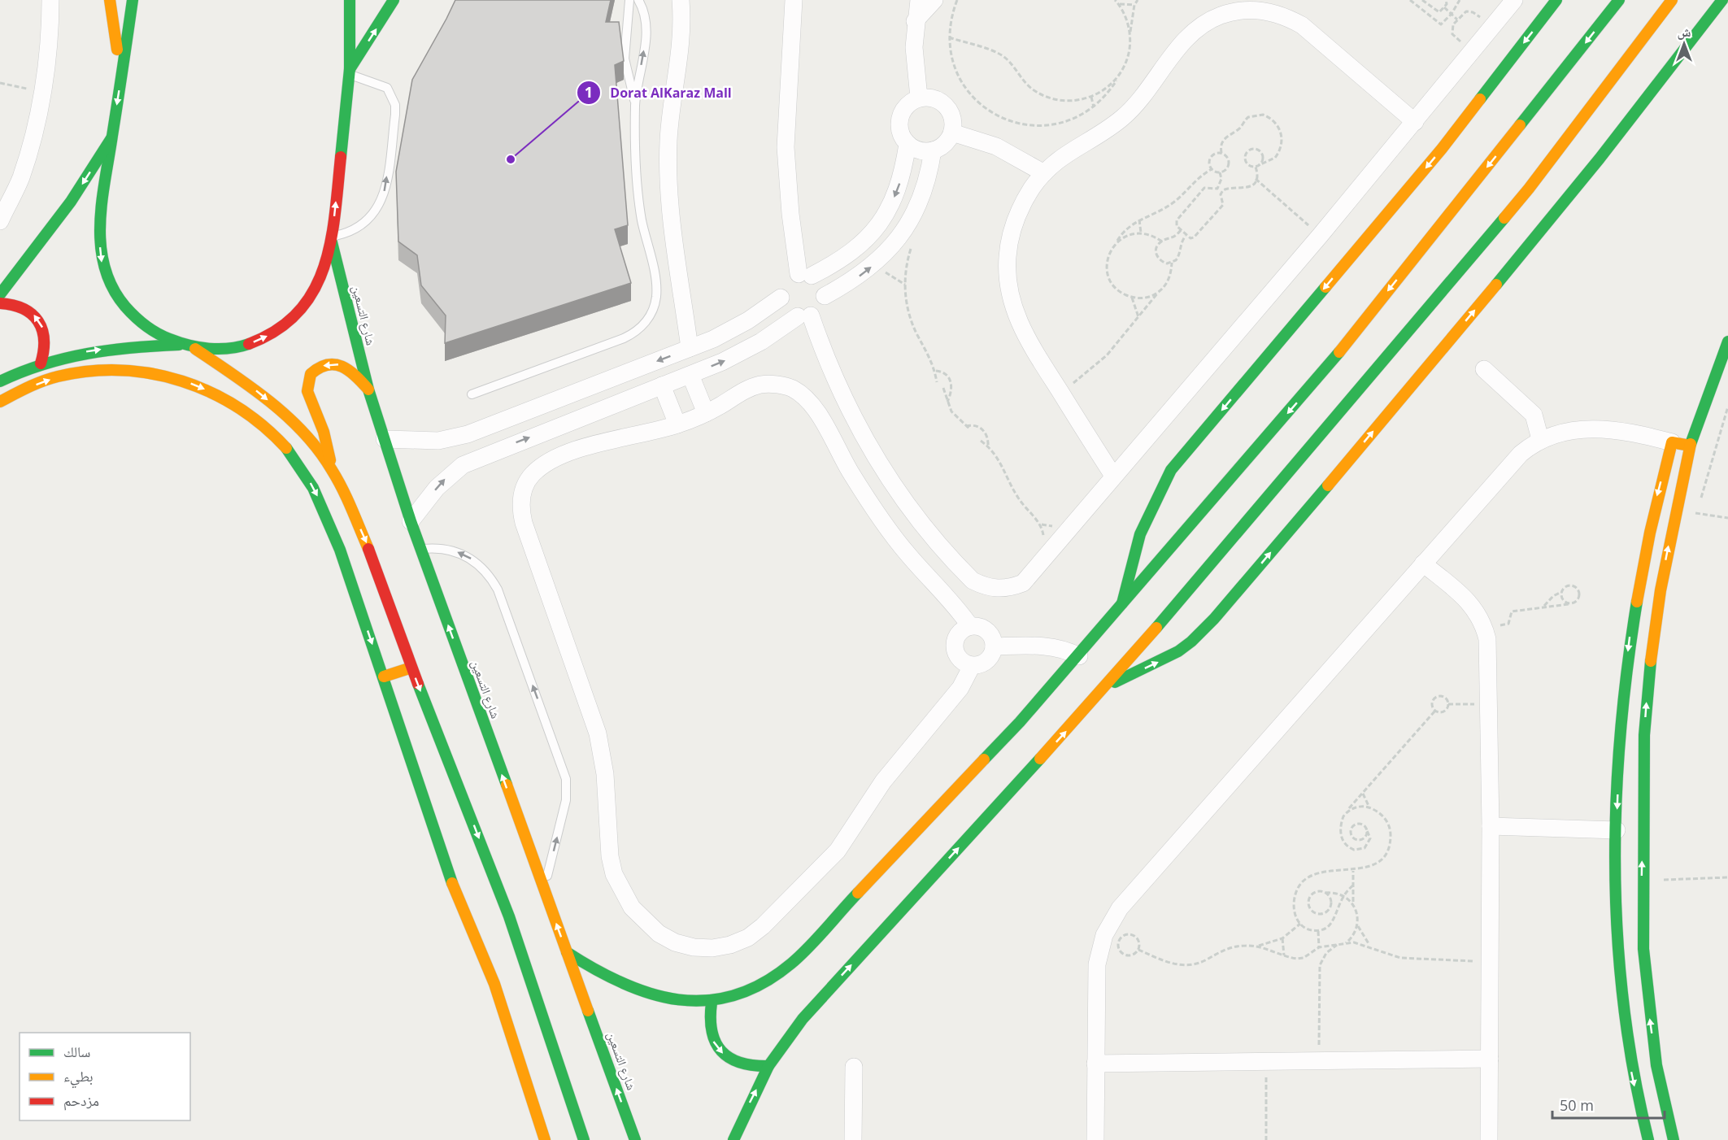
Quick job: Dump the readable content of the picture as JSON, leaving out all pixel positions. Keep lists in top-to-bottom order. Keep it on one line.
{"streets":{"main road":["شارع التسعين"]},"places":["Dorat AlKaraz Mall"],"legend":["سالك","بطيء","مزدحم"],"scale_bar":"50 m","north":"top"}
